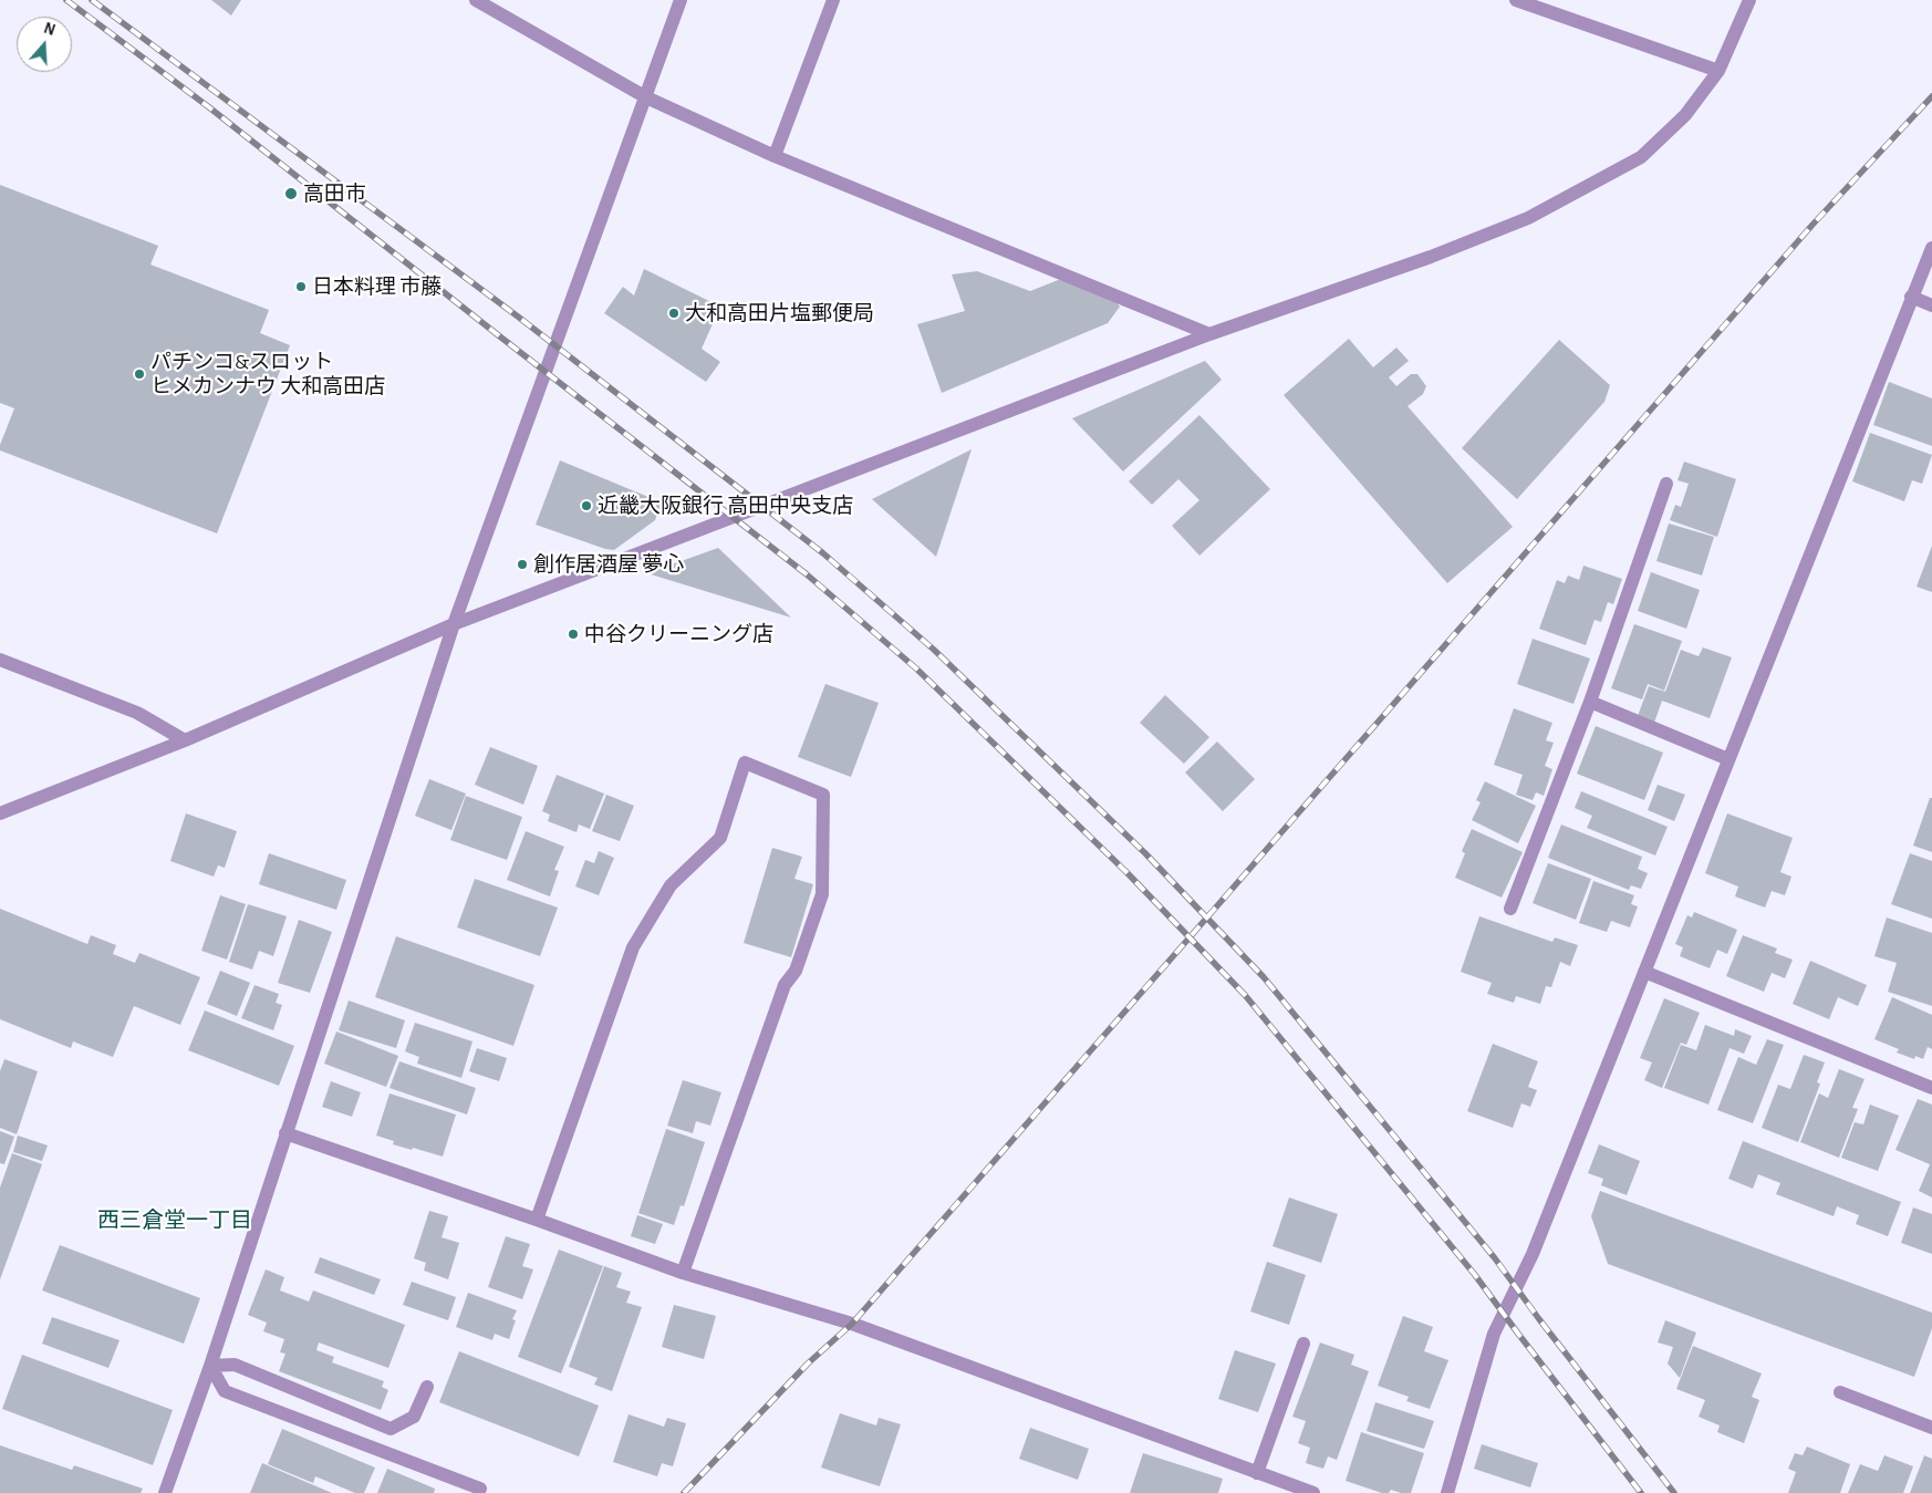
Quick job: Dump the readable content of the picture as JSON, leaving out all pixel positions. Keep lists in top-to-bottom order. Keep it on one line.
{"districts":["西三倉堂一丁目"],"places":["高田市","日本料理 市藤","大和高田片塩郵便局","パチンコ&スロット ヒメカンナウ 大和高田店","近畿大阪銀行 高田中央支店","創作居酒屋 夢心","中谷クリーニング店"],"north":"top"}
